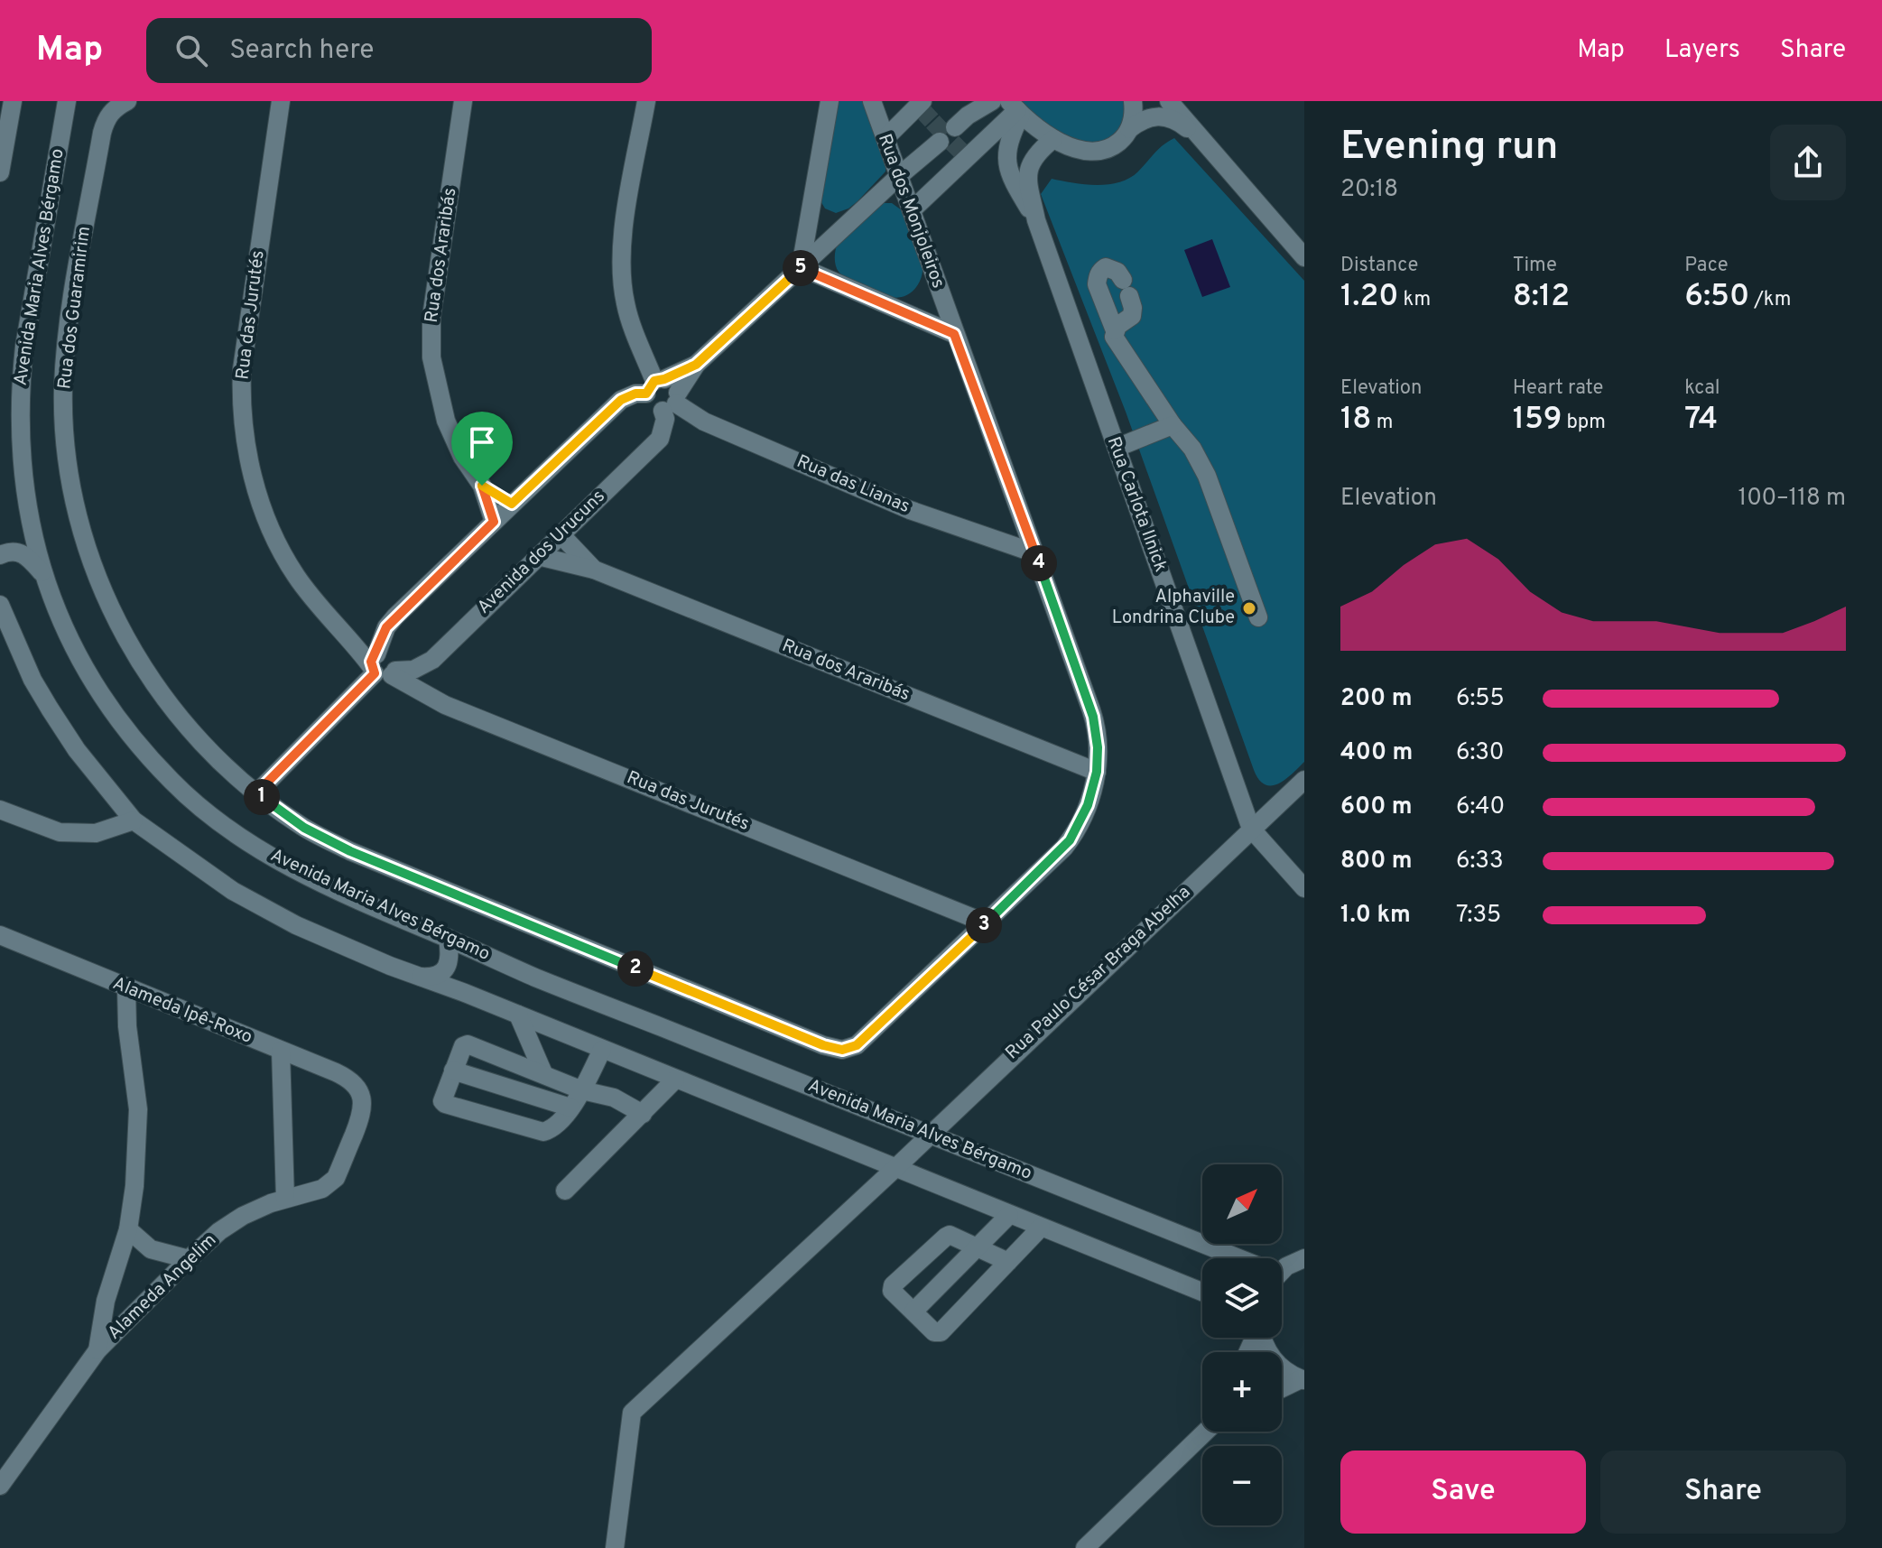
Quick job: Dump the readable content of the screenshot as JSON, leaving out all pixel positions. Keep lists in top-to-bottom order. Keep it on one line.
{"streets":{"street":["Rua dos Monjoleiros","Rua dos Araribás","Avenida Maria Alves Bérgamo","Rua dos Guaramirim","Rua das Jurutés","Rua das Lianas","Rua Carlota Ilnick","Avenida dos Urucuns","Rua Paulo César Braga Abelha","Alameda Ipê-Roxo","Alameda Angelim"]},"crossings":[["Rua dos Monjoleiros","Rua dos Araribás"],["Rua dos Monjoleiros","Rua dos Guaramirim"],["Rua dos Monjoleiros","Rua das Jurutés"],["Rua dos Monjoleiros","Rua das Lianas"],["Rua dos Monjoleiros","Avenida dos Urucuns"],["Rua dos Araribás","Avenida dos Urucuns"],["Avenida Maria Alves Bérgamo","Rua Paulo César Braga Abelha"],["Rua das Jurutés","Avenida dos Urucuns"],["Rua das Lianas","Avenida dos Urucuns"],["Rua Carlota Ilnick","Rua Paulo César Braga Abelha"],["Alameda Ipê-Roxo","Alameda Angelim"]],"places":["Alphaville Londrina Clube"],"north":"top right","page":{"header":"Map","search":"Search here","nav":["Map","Layers","Share"],"heading":["Evening run","20:18"],"stats":[["Distance","1.20 km"],["Time","8:12"],["Pace","6:50 /km"],["Elevation","18 m"],["Heart rate","159 bpm"],["kcal","74"]],"pins":["5","4","1","3","2"],"chart":["Elevation","100–118 m"],"list":[{"name":"200 m","note":"6:55"},{"name":"400 m","note":"6:30"},{"name":"600 m","note":"6:40"},{"name":"800 m","note":"6:33"},{"name":"1.0 km","note":"7:35"}],"map_buttons":["+","−"],"buttons":["Save","Share"]}}
